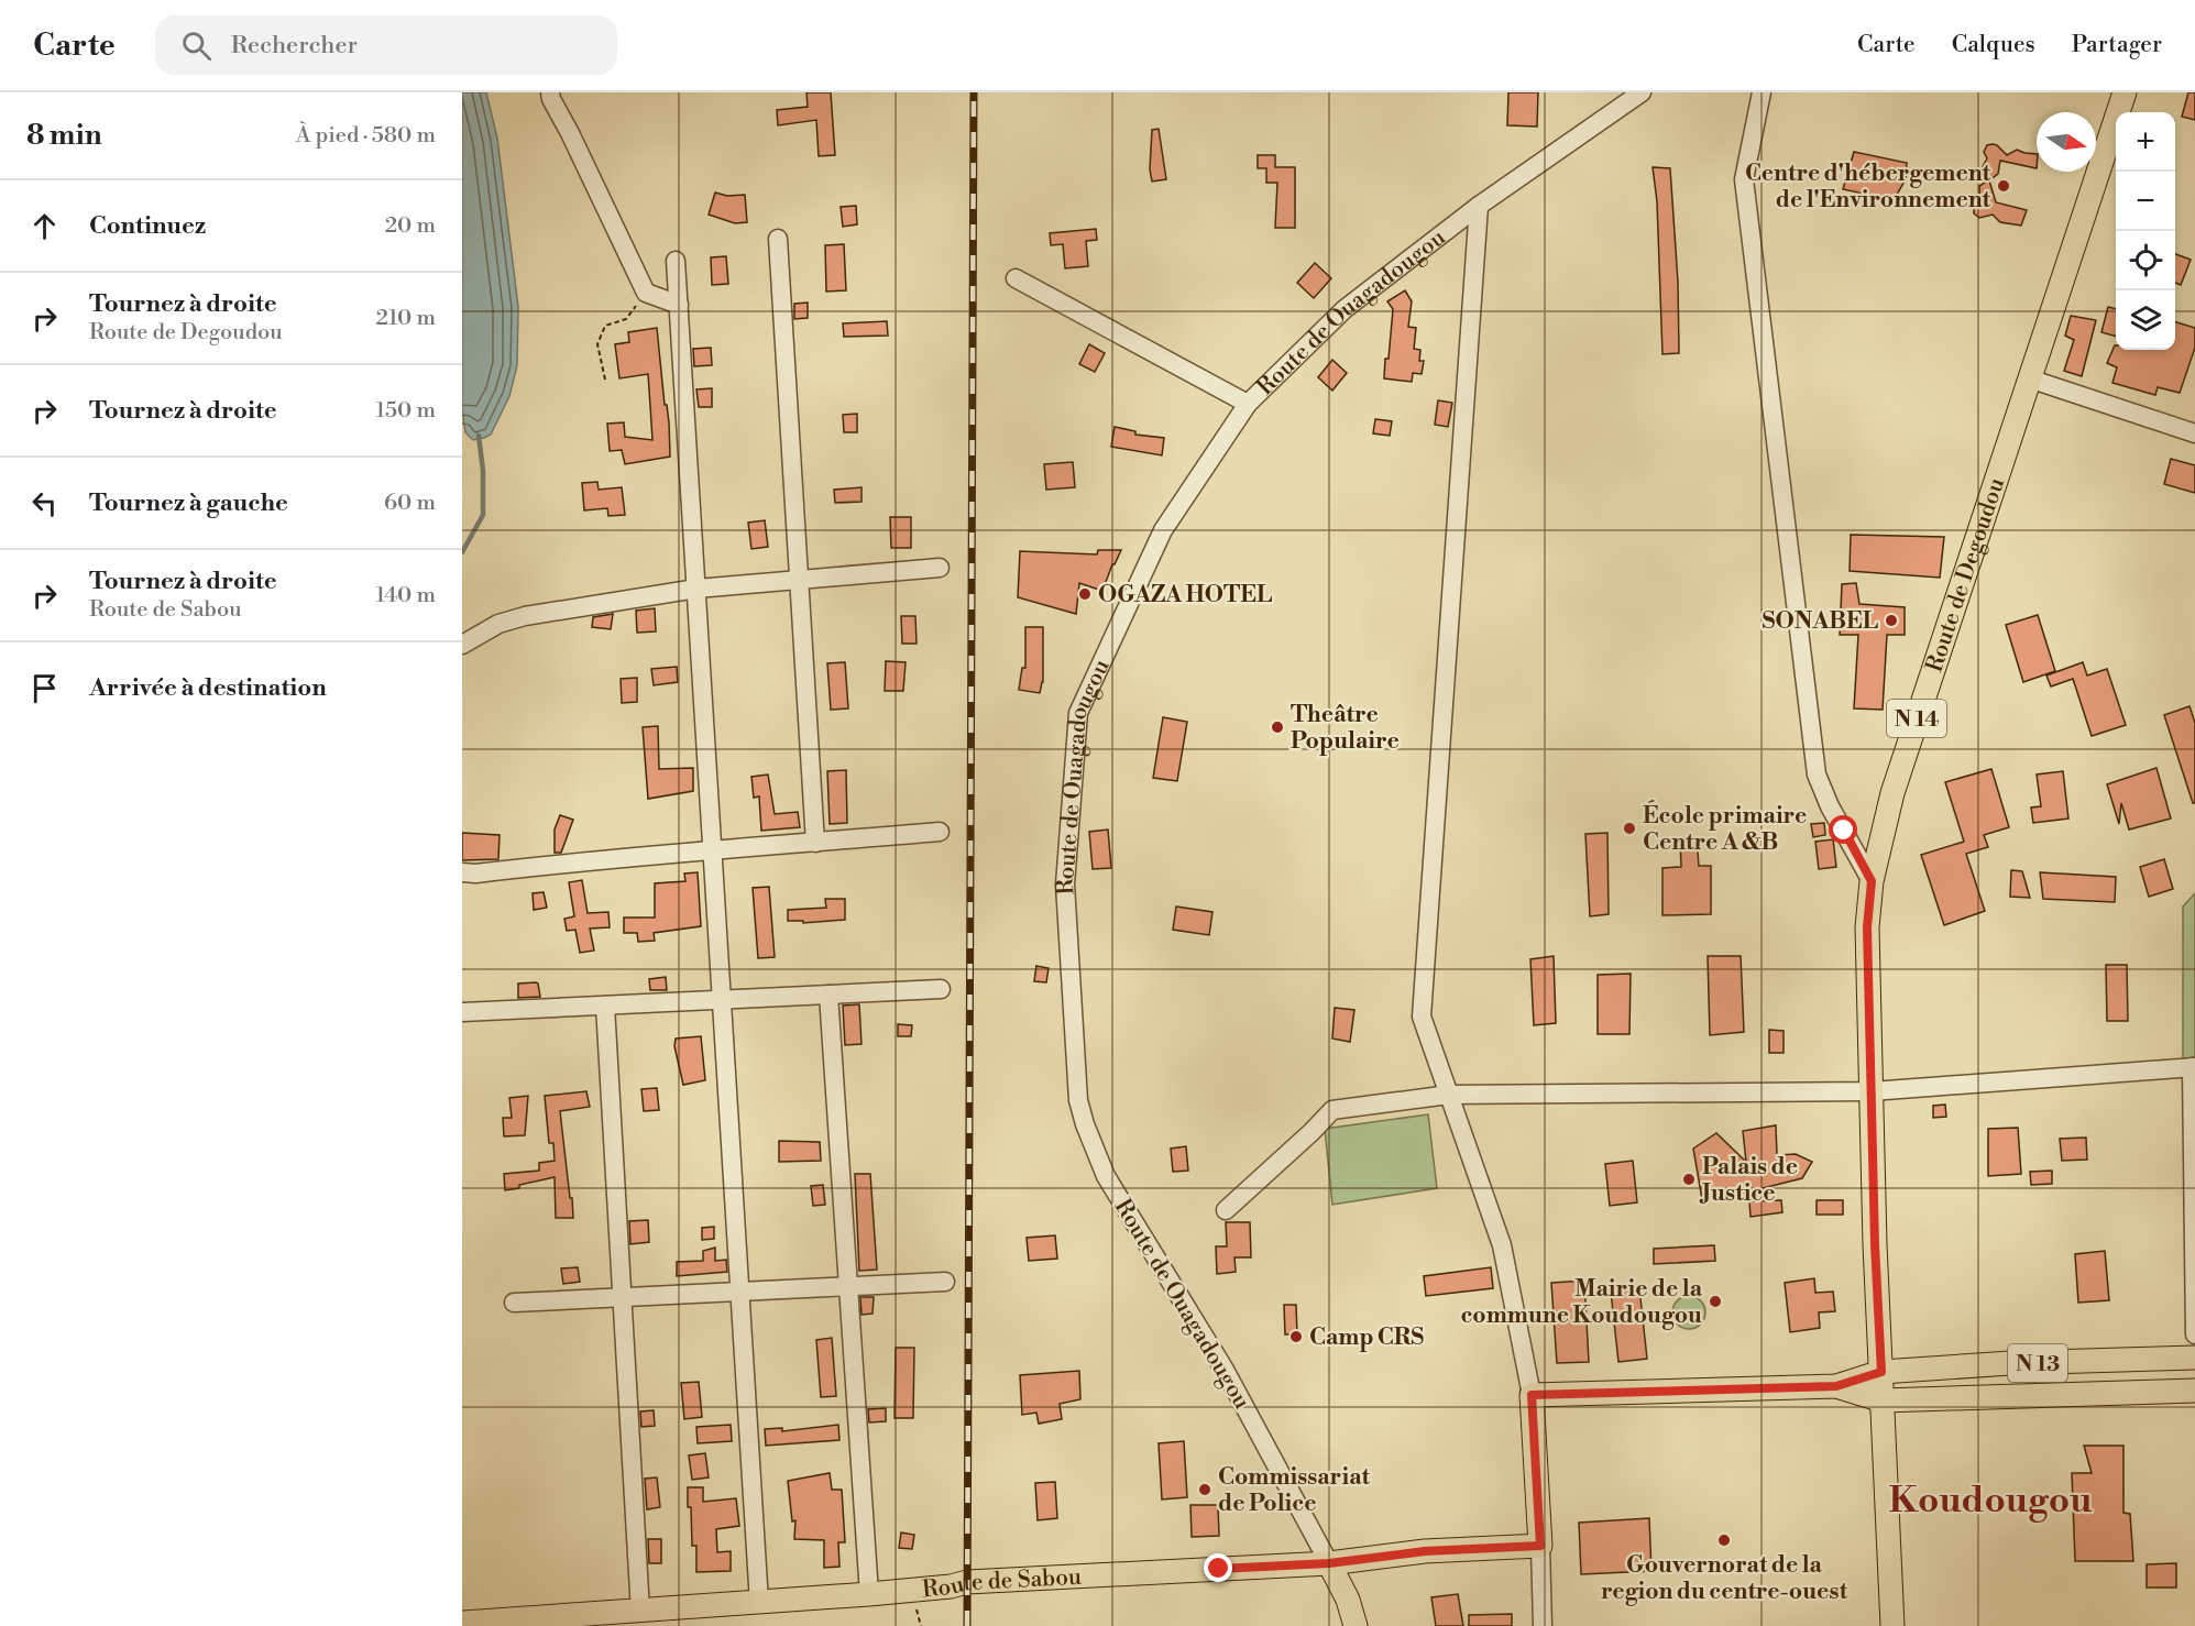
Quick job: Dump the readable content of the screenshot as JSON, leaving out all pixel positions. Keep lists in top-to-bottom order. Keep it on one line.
{"streets":{"main road":["Route de Ouagadougou","Route de Degoudou","N 14","N 13","Route de Sabou"]},"crossings":[["Route de Ouagadougou","Route de Sabou"],["Route de Degoudou","N 14"],["Route de Degoudou","N 13"],["N 14","N 13"]],"districts":["Koudougou"],"places":["Centre d'hébergement de l'Environnement","OGAZA HOTEL","SONABEL","Theâtre Populaire","École primaire Centre A &B","Palais de Justice","Mairie de la commune Koudougou","Camp CRS","Commissariat de Police","Gouvernorat de la region du centre-ouest"],"north":"right","page":{"header":"Carte","search":"Rechercher","nav":["Carte","Calques","Partager"],"heading":["8 min","À pied · 580 m"],"map_buttons":["+","−"],"list":[["Continuez","20 m"],["Tournez à droite","Route de Degoudou","210 m"],["Tournez à droite","150 m"],["Tournez à gauche","60 m"],["Tournez à droite","Route de Sabou","140 m"],"Arrivée à destination"]}}
